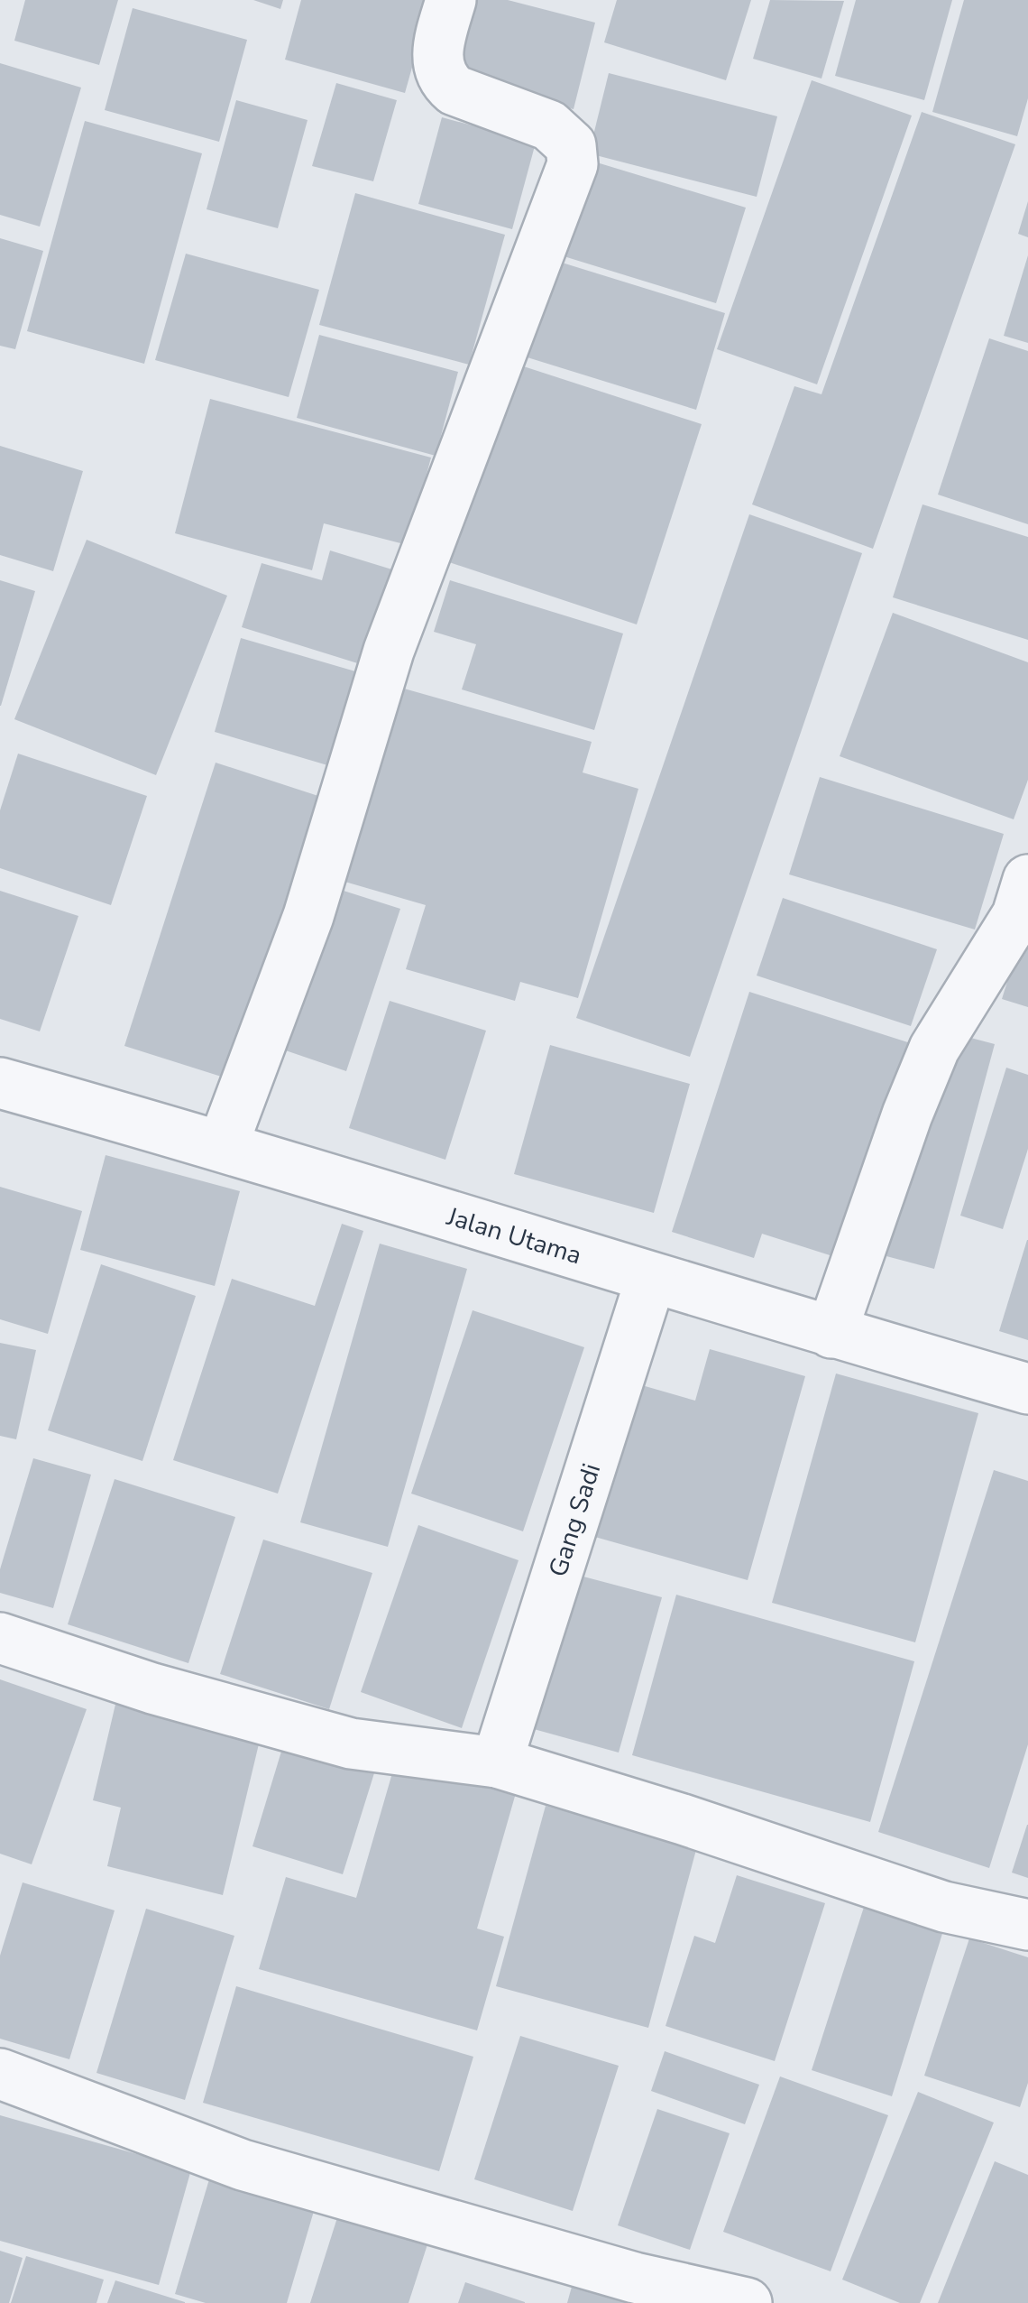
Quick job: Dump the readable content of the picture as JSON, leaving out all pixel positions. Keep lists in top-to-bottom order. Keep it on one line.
{"streets":{"street":["Jalan Utama","Gang Sadi"]},"crossings":[["Jalan Utama","Gang Sadi"]]}
